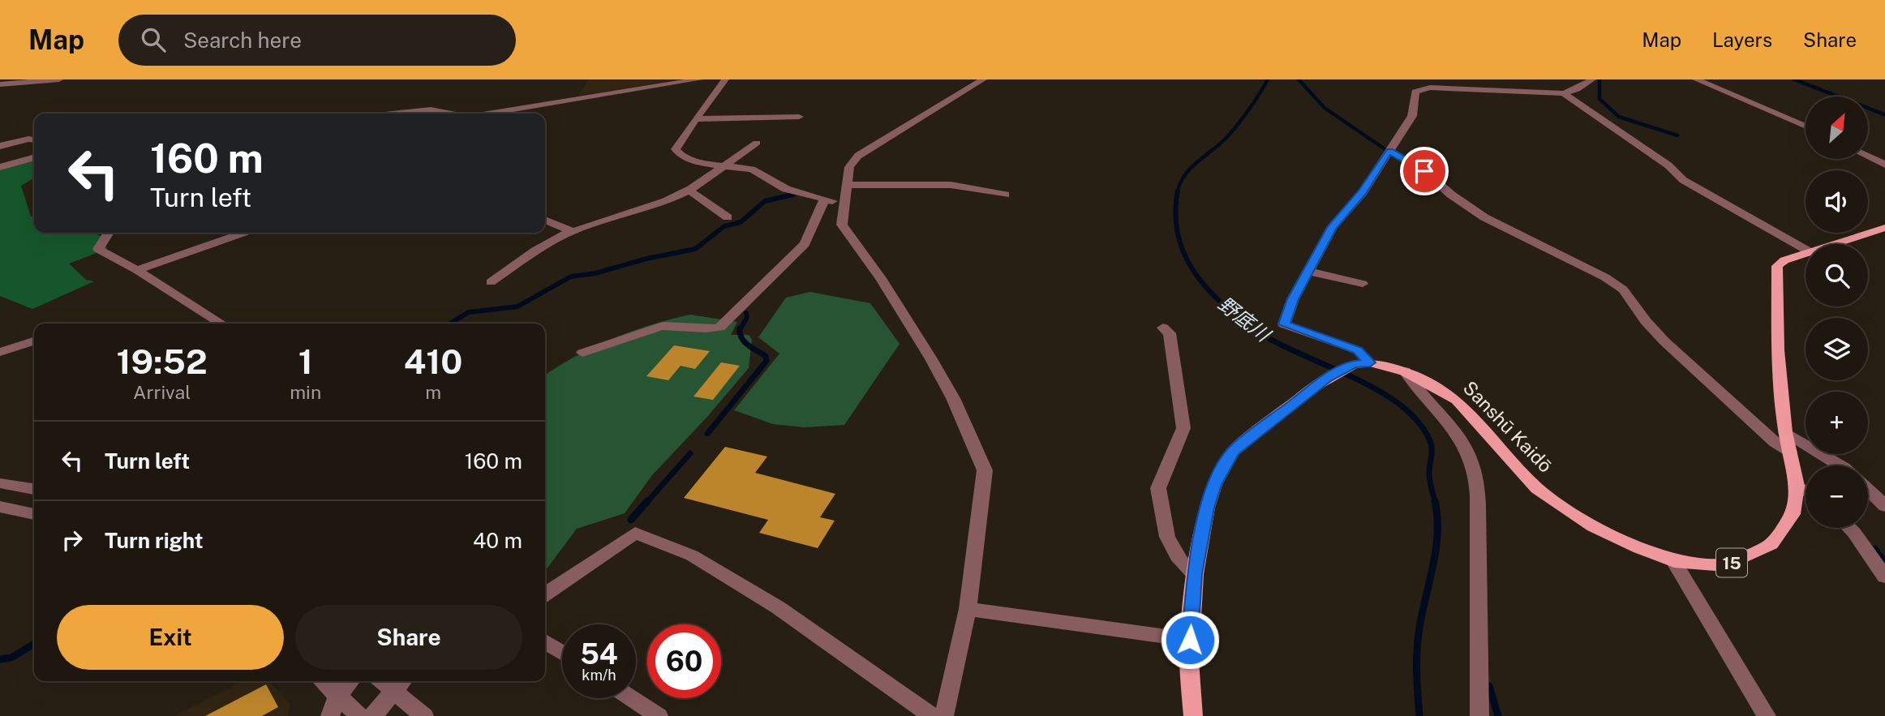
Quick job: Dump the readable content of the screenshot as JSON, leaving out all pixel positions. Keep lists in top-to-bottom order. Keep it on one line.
{"streets":{"main road":["Sanshū Kaidō","15"]},"water":["野底川"],"north":"top right","page":{"header":"Map","search":"Search here","nav":["Map","Layers","Share"],"map_buttons":["+","−"],"turn":["160 m","Turn left"],"eta":["19:52","Arrival","1","min","410","m"],"list":[{"name":"Turn left","value":"160 m"},{"name":"Turn right","value":"40 m"}],"buttons":["Exit","Share"],"speed":"54 km/h","limit":"60"}}
